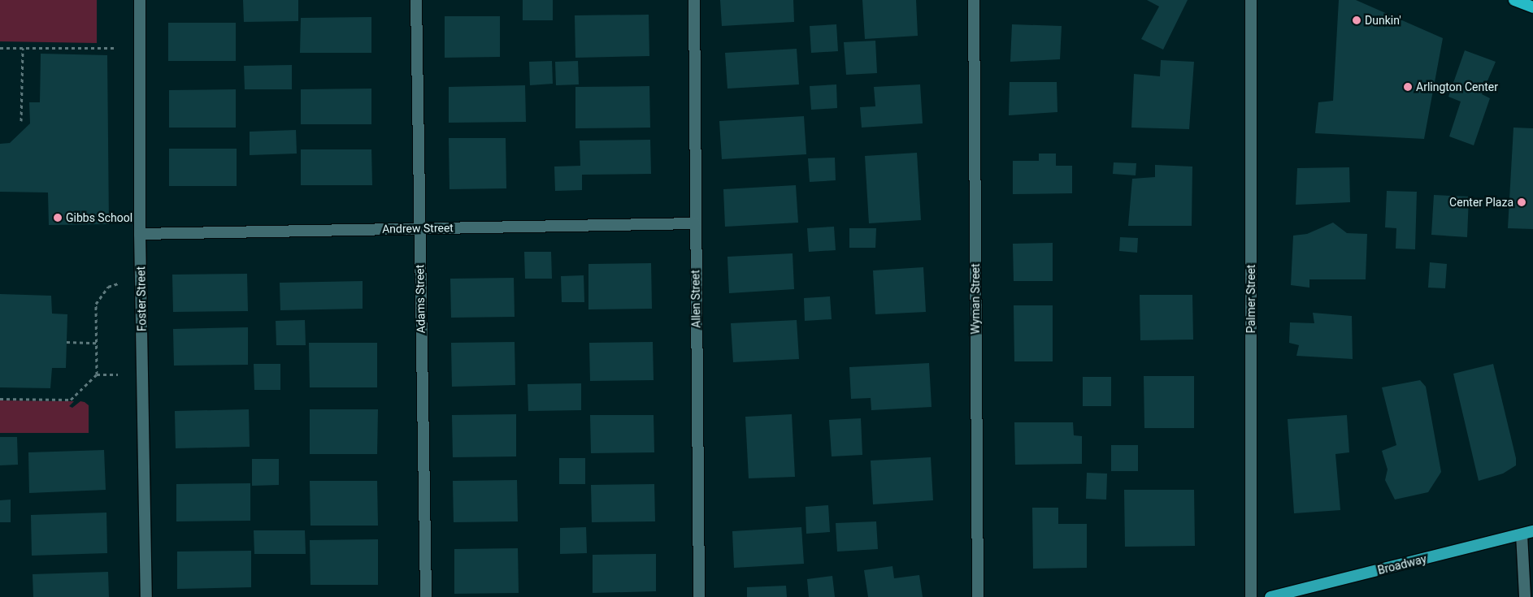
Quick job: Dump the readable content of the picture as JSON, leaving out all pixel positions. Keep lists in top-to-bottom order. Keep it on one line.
{"streets":{"main road":["Broadway"],"street":["Andrew Street","Foster Street","Adams Street","Allen Street","Wyman Street","Palmer Street"]},"crossings":[["Andrew Street","Foster Street"],["Andrew Street","Adams Street"],["Andrew Street","Allen Street"]],"places":["Dunkin'","Arlington Center","Center Plaza","Gibbs School"]}
